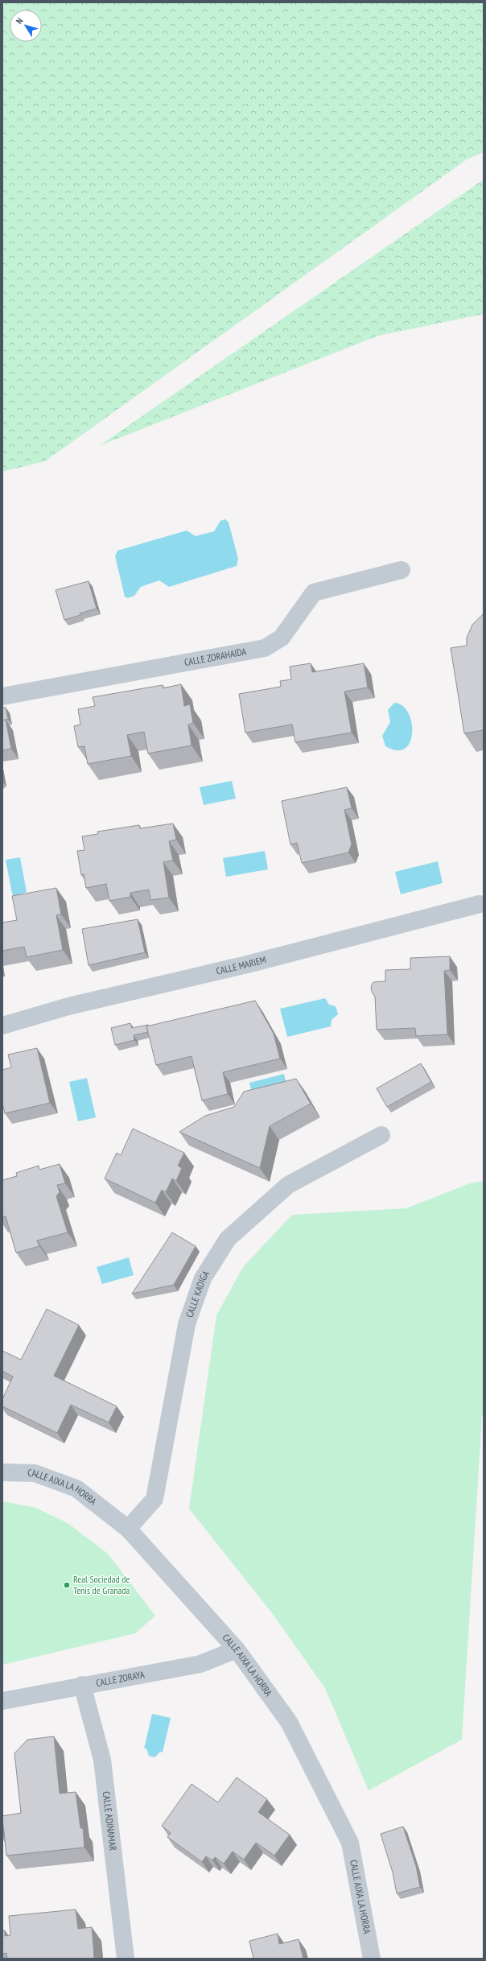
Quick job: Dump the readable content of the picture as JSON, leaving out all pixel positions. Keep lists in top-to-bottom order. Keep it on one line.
{"streets":{"street":["CALLE ZORAHAIDA","CALLE MARIEM","CALLE KADIGA","CALLE AIXA LA HORRA","CALLE ZORAYA","CALLE ADINAMAR"]},"crossings":[["CALLE KADIGA","CALLE AIXA LA HORRA"],["CALLE AIXA LA HORRA","CALLE ZORAYA"],["CALLE ZORAYA","CALLE ADINAMAR"]],"places":["Real Sociedad de Tenis de Granada"],"north":"top left"}
